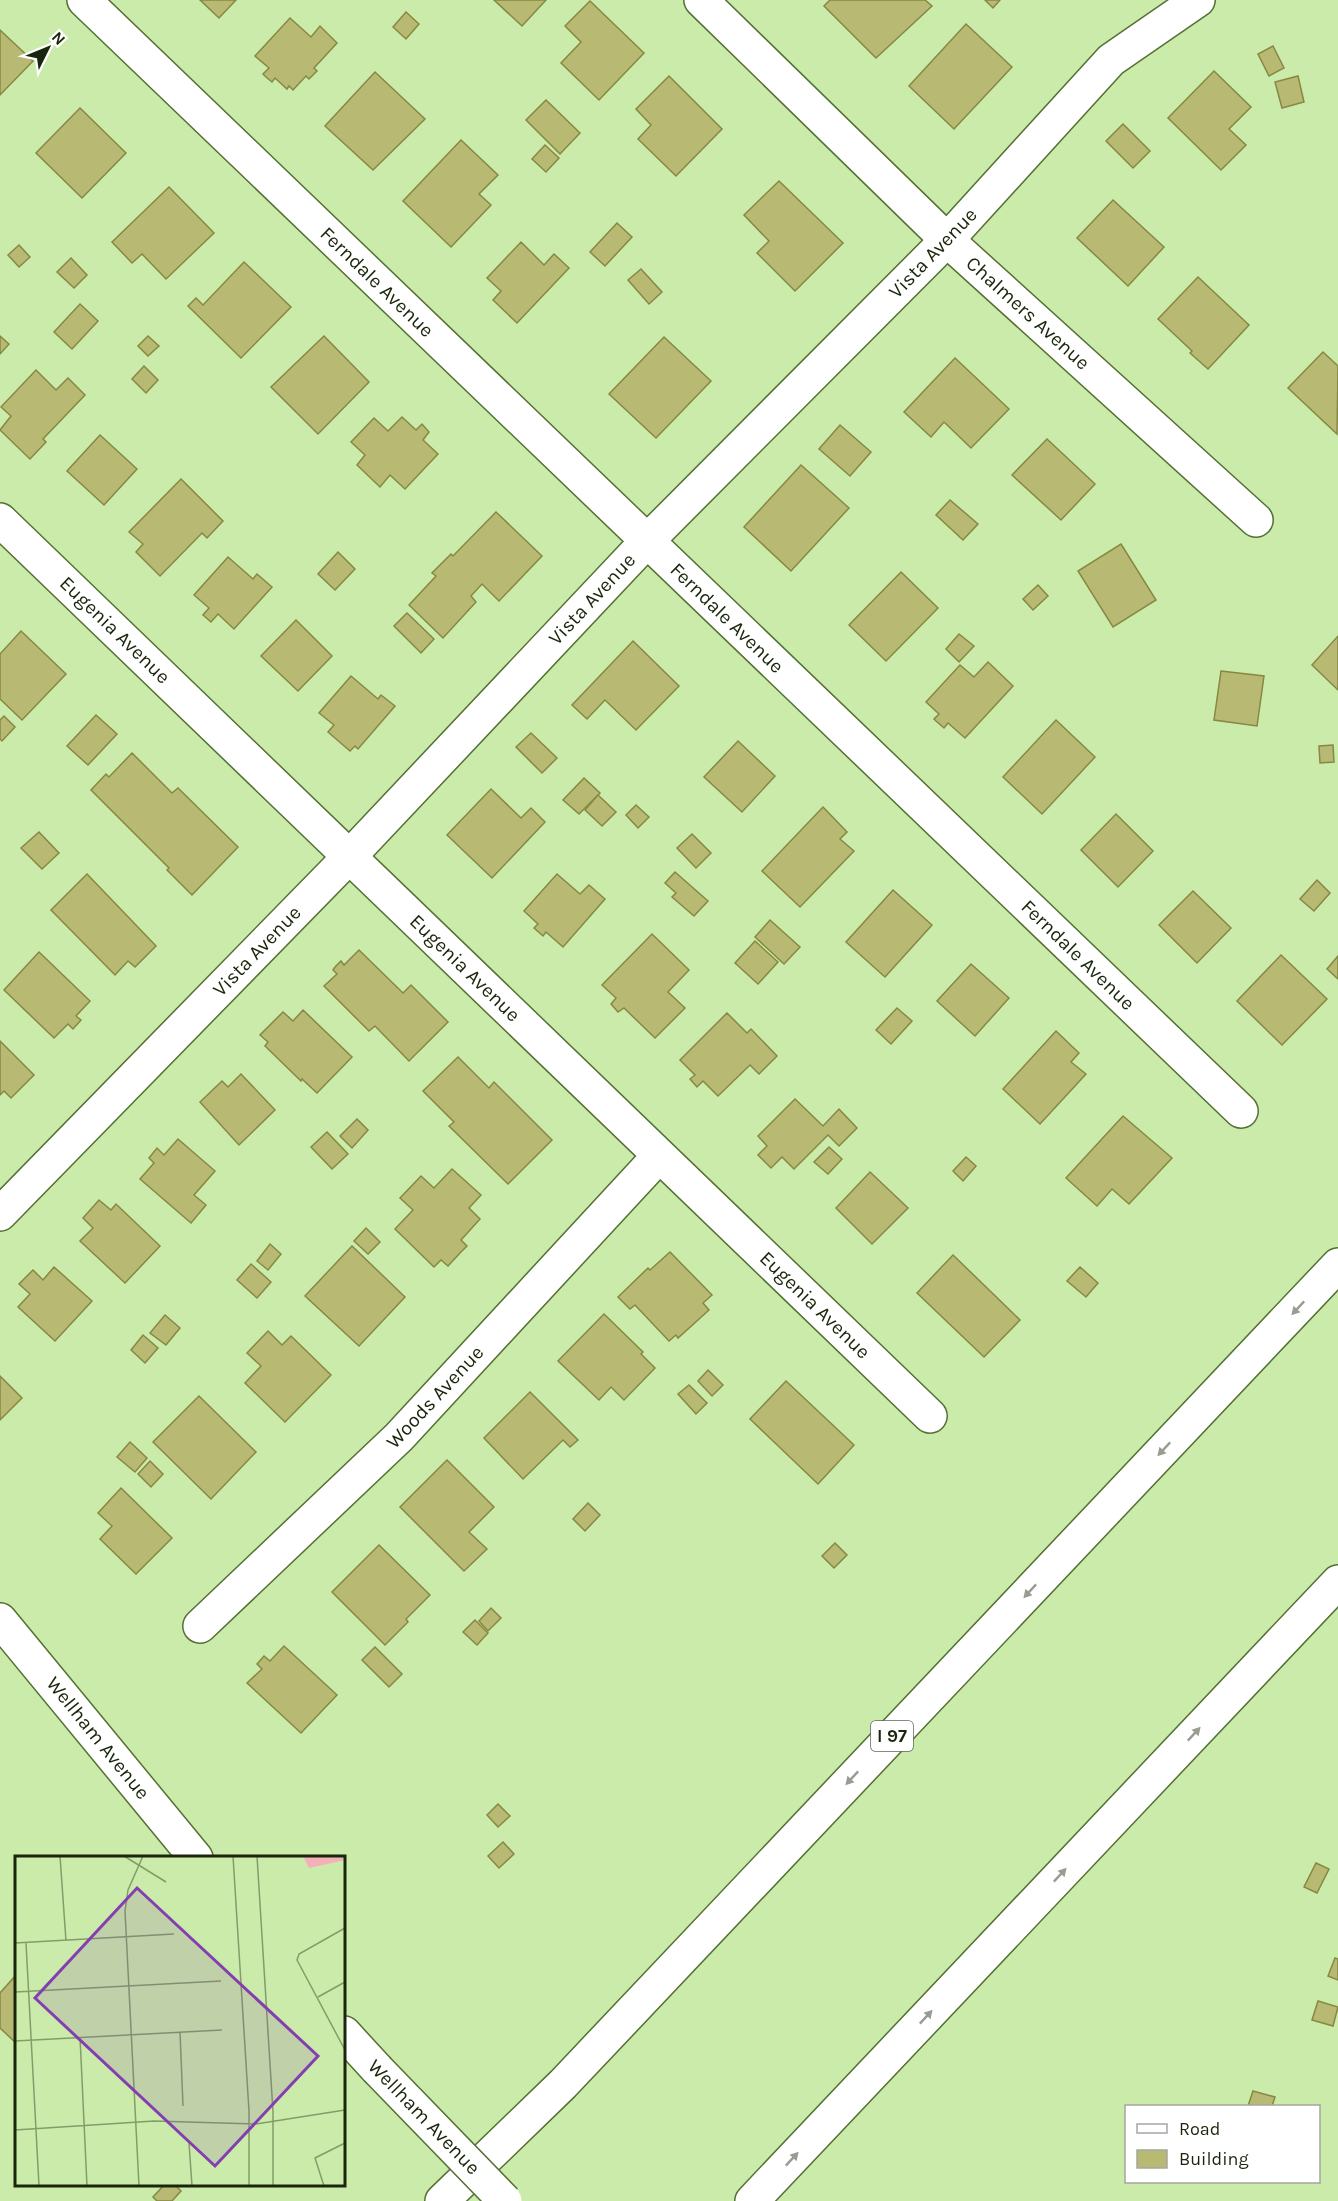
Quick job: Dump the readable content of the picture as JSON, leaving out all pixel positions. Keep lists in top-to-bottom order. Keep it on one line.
{"streets":{"main road":["Vista Avenue","Ferndale Avenue","Chalmers Avenue","Eugenia Avenue","Woods Avenue","I 97","Wellham Avenue"]},"crossings":[["Vista Avenue","Ferndale Avenue"],["Vista Avenue","Chalmers Avenue"],["Vista Avenue","Eugenia Avenue"],["Eugenia Avenue","Woods Avenue"]],"legend":["Road","Building"],"north":"top right"}
